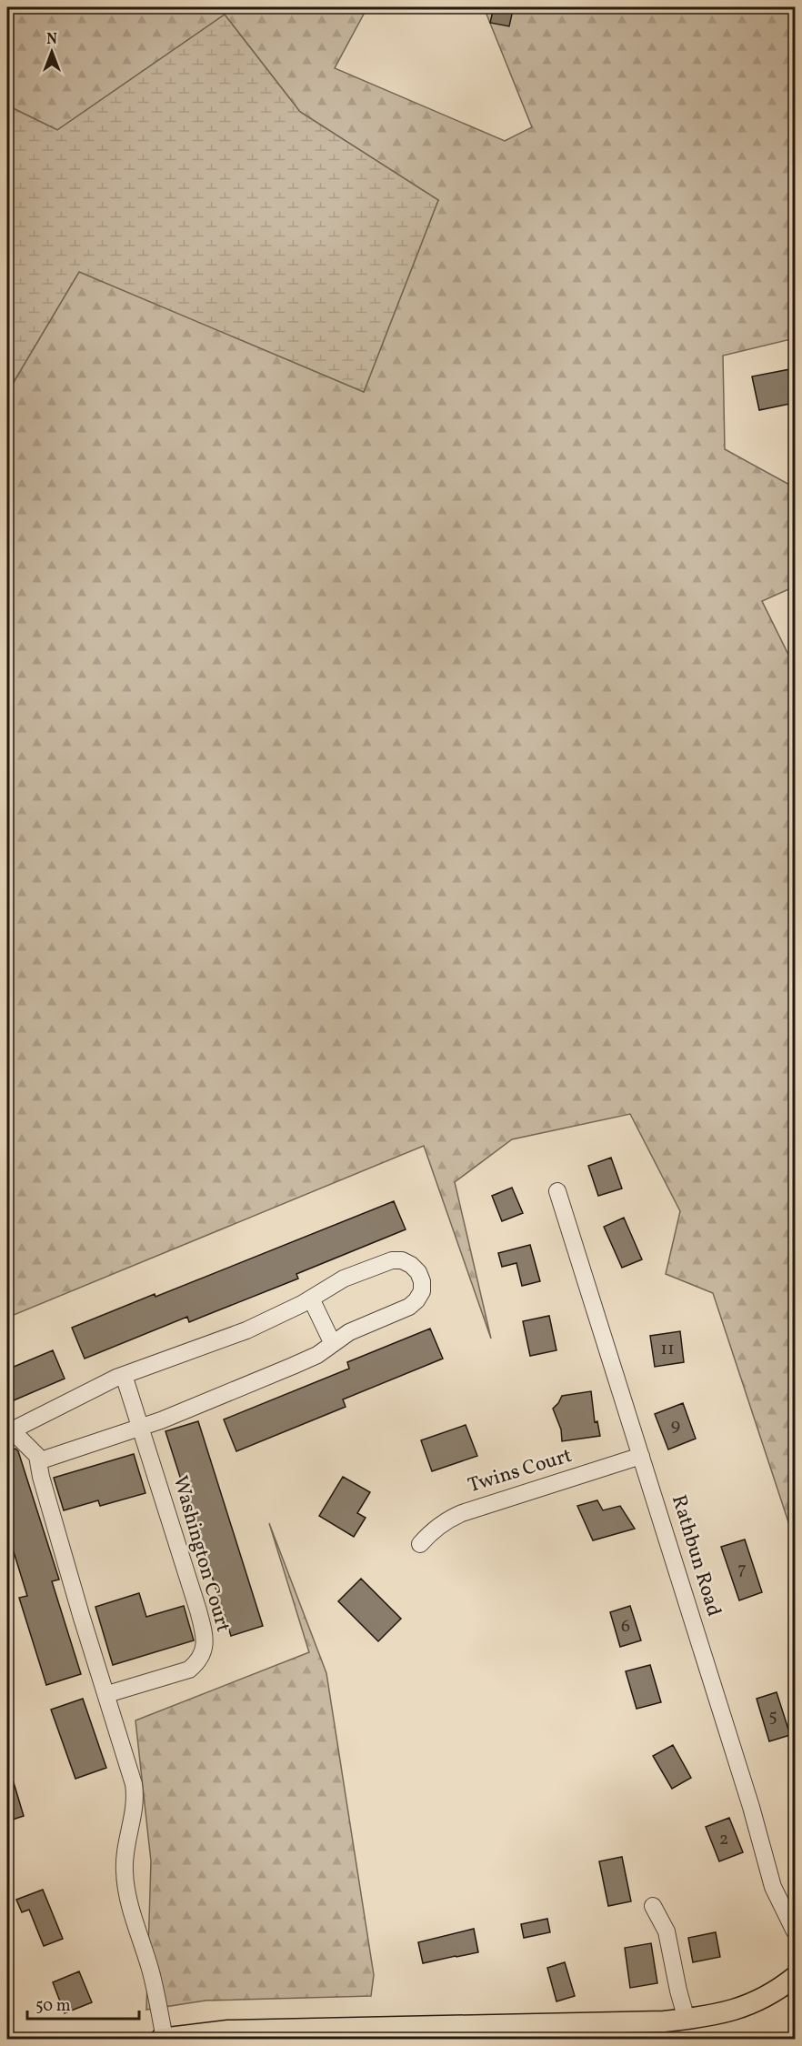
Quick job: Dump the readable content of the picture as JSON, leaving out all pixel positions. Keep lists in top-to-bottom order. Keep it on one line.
{"streets":{"street":["Twins Court","Washington Court","Rathbun Road"]},"crossings":[["Twins Court","Rathbun Road"]],"house_numbers":["11","9","7","6","5","2"],"scale_bar":"50 m","north":"top"}
